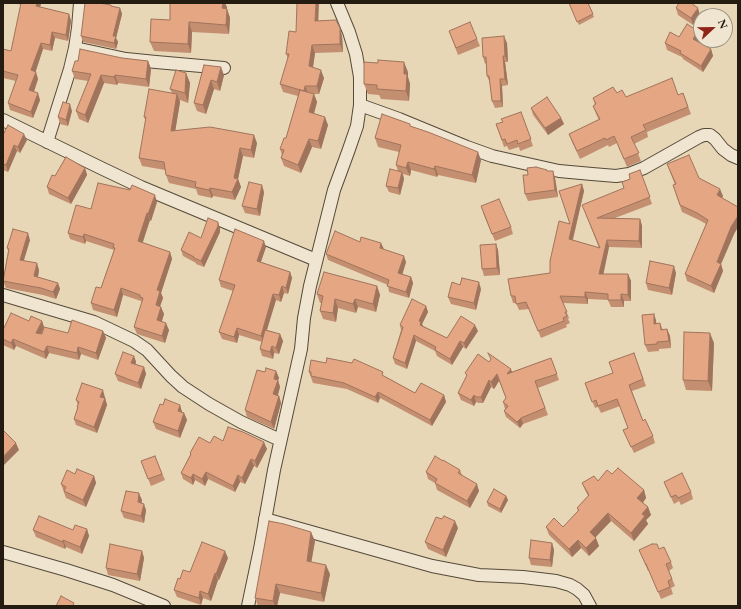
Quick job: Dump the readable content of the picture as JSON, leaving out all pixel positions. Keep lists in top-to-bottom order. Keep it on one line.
{"north":"right"}
